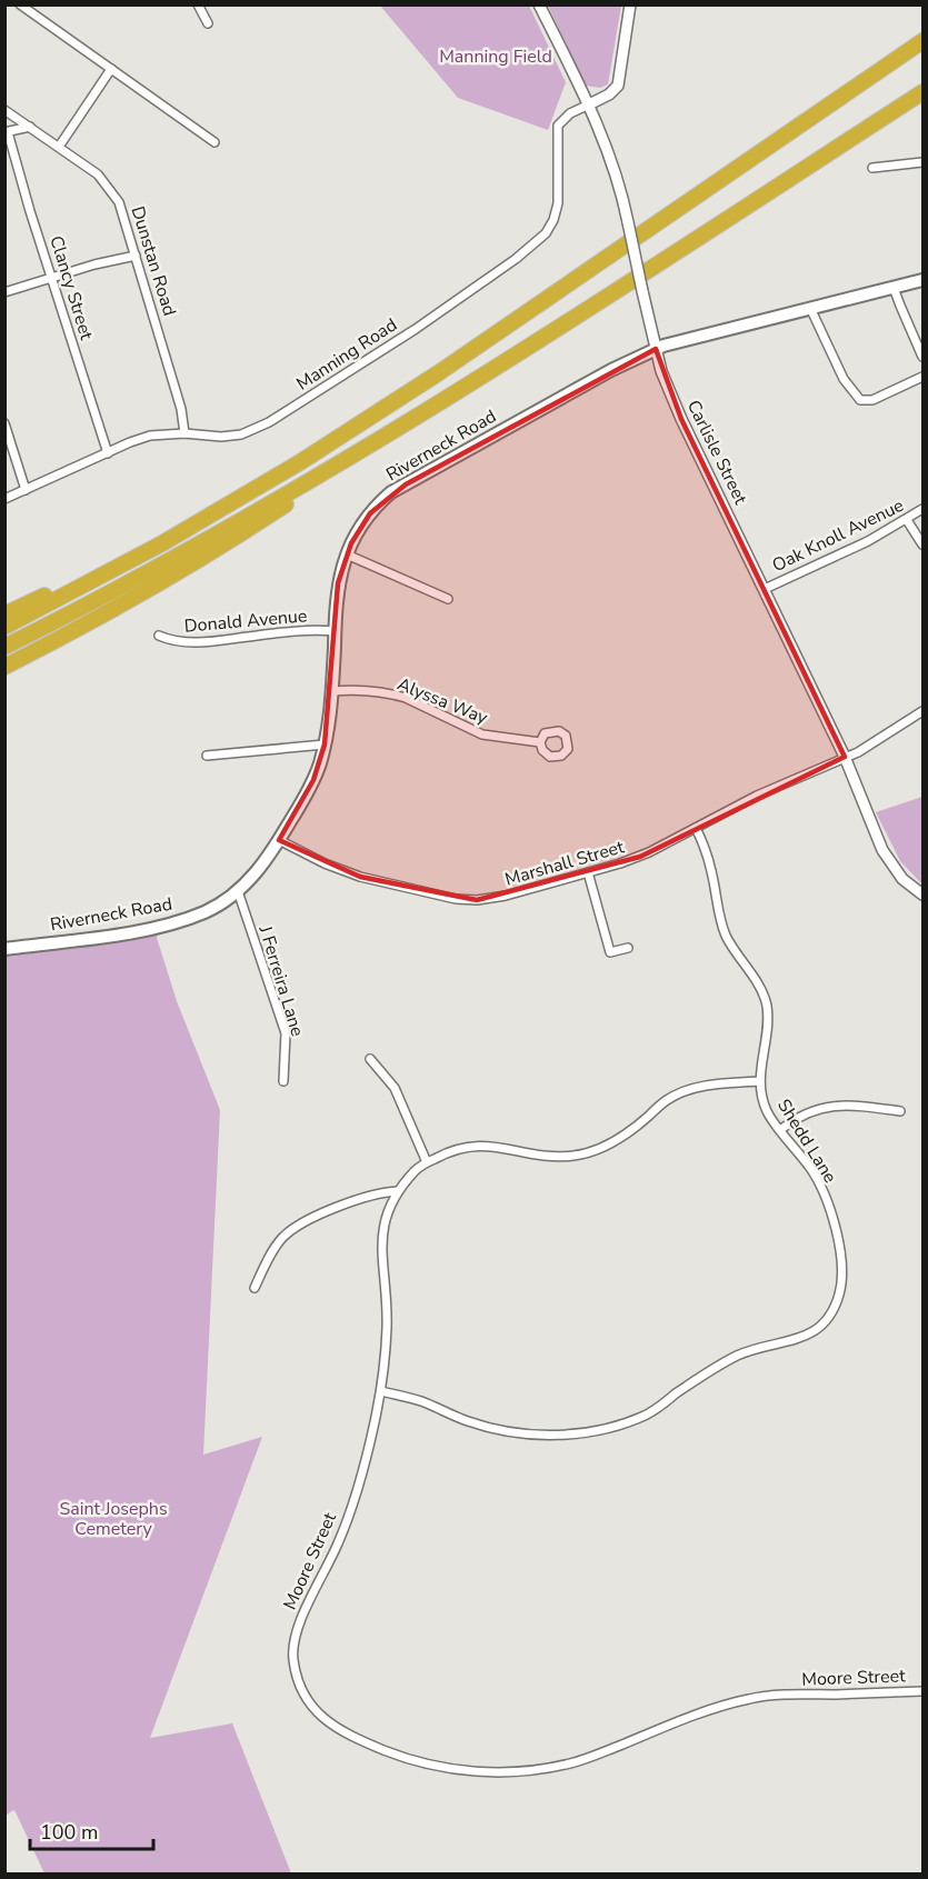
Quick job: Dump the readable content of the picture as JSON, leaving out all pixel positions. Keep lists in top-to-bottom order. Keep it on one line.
{"streets":{"main road":["Riverneck Road"],"street":["Dunstan Road","Clancy Street","Manning Road","Carlisle Street","Oak Knoll Avenue","Donald Avenue","Alyssa Way","Marshall Street","J Ferreira Lane","Shedd Lane","Moore Street"]},"crossings":[["Dunstan Road","Manning Road"],["Clancy Street","Manning Road"],["Manning Road","Carlisle Street"],["Riverneck Road","Carlisle Street"],["Riverneck Road","Donald Avenue"],["Riverneck Road","Alyssa Way"],["Riverneck Road","Marshall Street"],["Riverneck Road","J Ferreira Lane"],["Carlisle Street","Oak Knoll Avenue"],["Carlisle Street","Marshall Street"],["Marshall Street","Shedd Lane"],["Shedd Lane","Moore Street"]],"parks":["Manning Field","Saint Josephs Cemetery"],"scale_bar":"100 m"}
